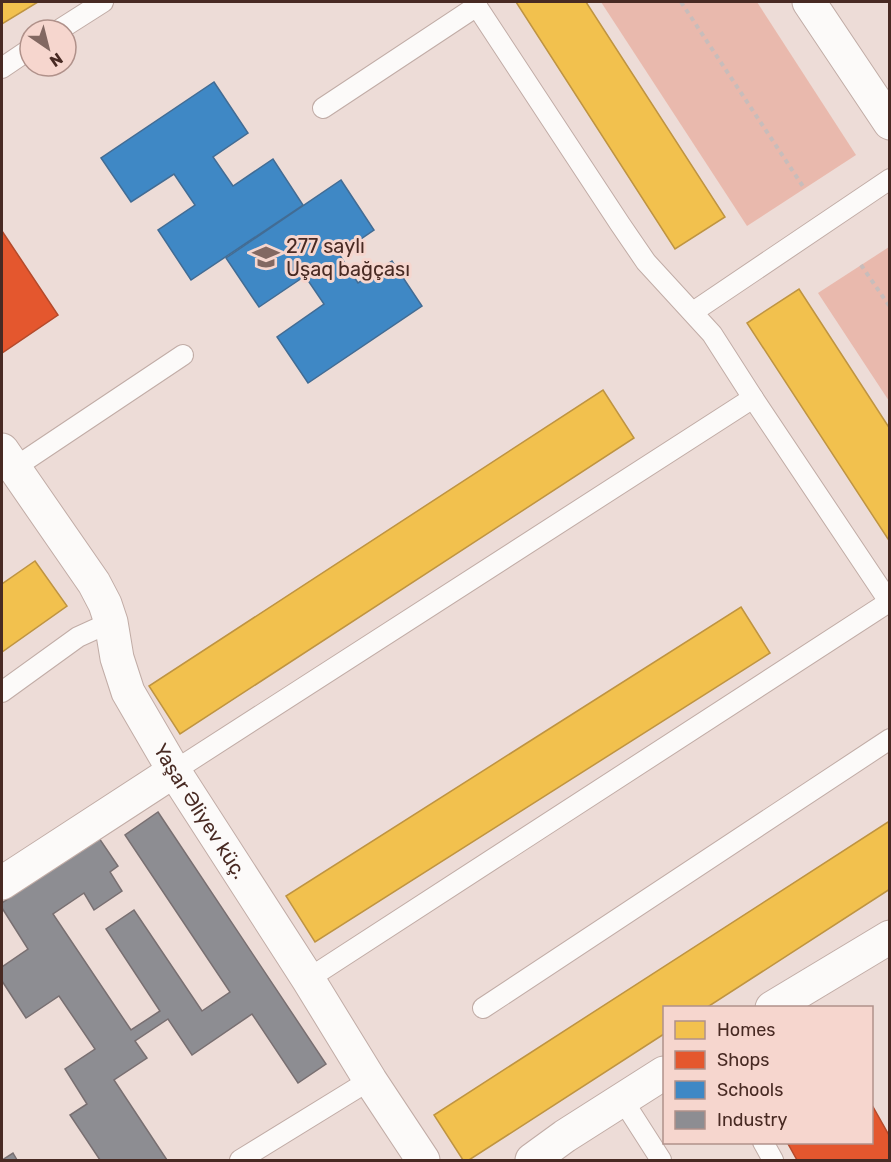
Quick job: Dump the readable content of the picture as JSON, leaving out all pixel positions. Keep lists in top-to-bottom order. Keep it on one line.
{"streets":{"street":["Yaşar Əliyev küç."]},"places":{"school or university":["277 saylı Uşaq bağçası"]},"legend":["Homes","Shops","Schools","Industry"],"north":"bottom right"}
